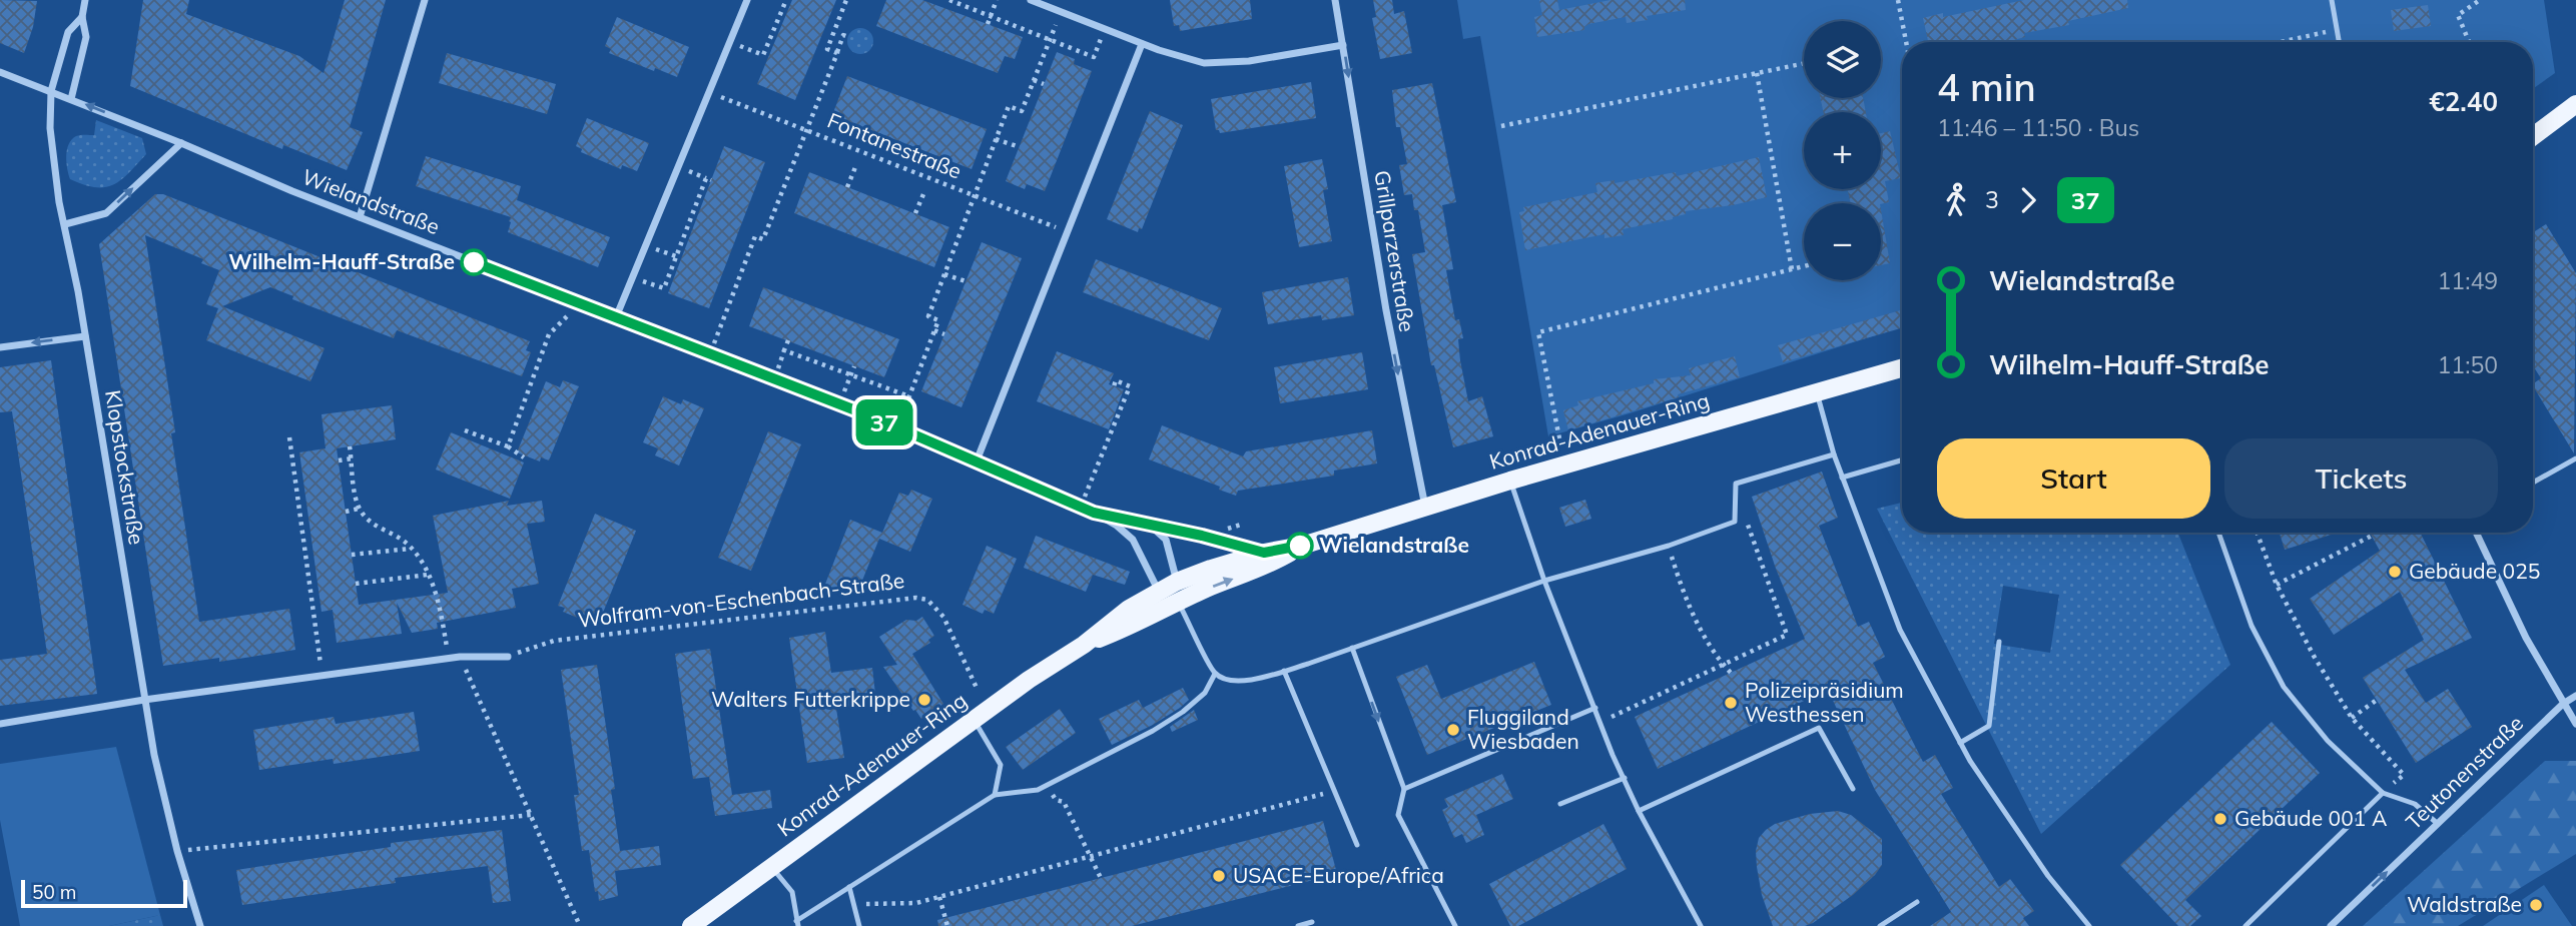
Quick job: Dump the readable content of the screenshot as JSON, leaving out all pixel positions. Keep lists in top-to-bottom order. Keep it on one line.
{"streets":{"main road":["Konrad-Adenauer-Ring"],"street":["Wielandstraße","Grillparzerstraße","Klopstockstraße","Teutonenstraße"],"path":["Fontanestraße","Wolfram-von-Eschenbach-Straße"]},"crossings":[["Wielandstraße","Konrad-Adenauer-Ring"],["Wielandstraße","Klopstockstraße"],["Grillparzerstraße","Konrad-Adenauer-Ring"]],"one_way":["Grillparzerstraße","Teutonenstraße"],"places":["Wilhelm-Hauff-Straße","Wielandstraße","Gebäude 025","Walters Futterkrippe","Polizeipräsidium Westhessen","Fluggiland Wiesbaden","Gebäude 001 A","USACE-Europe/Africa","Waldstraße"],"lines":["bus line 37"],"scale_bar":"50 m","page":{"on_map":"37","map_buttons":["+","−"],"heading":["4 min","11:46 – 11:50 · Bus","€2.40"],"legs":["3","37"],"list":[{"name":"Wielandstraße","value":"11:49"},{"name":"Wilhelm-Hauff-Straße","value":"11:50"}],"buttons":["Start","Tickets"],"scale":"50 m"}}
